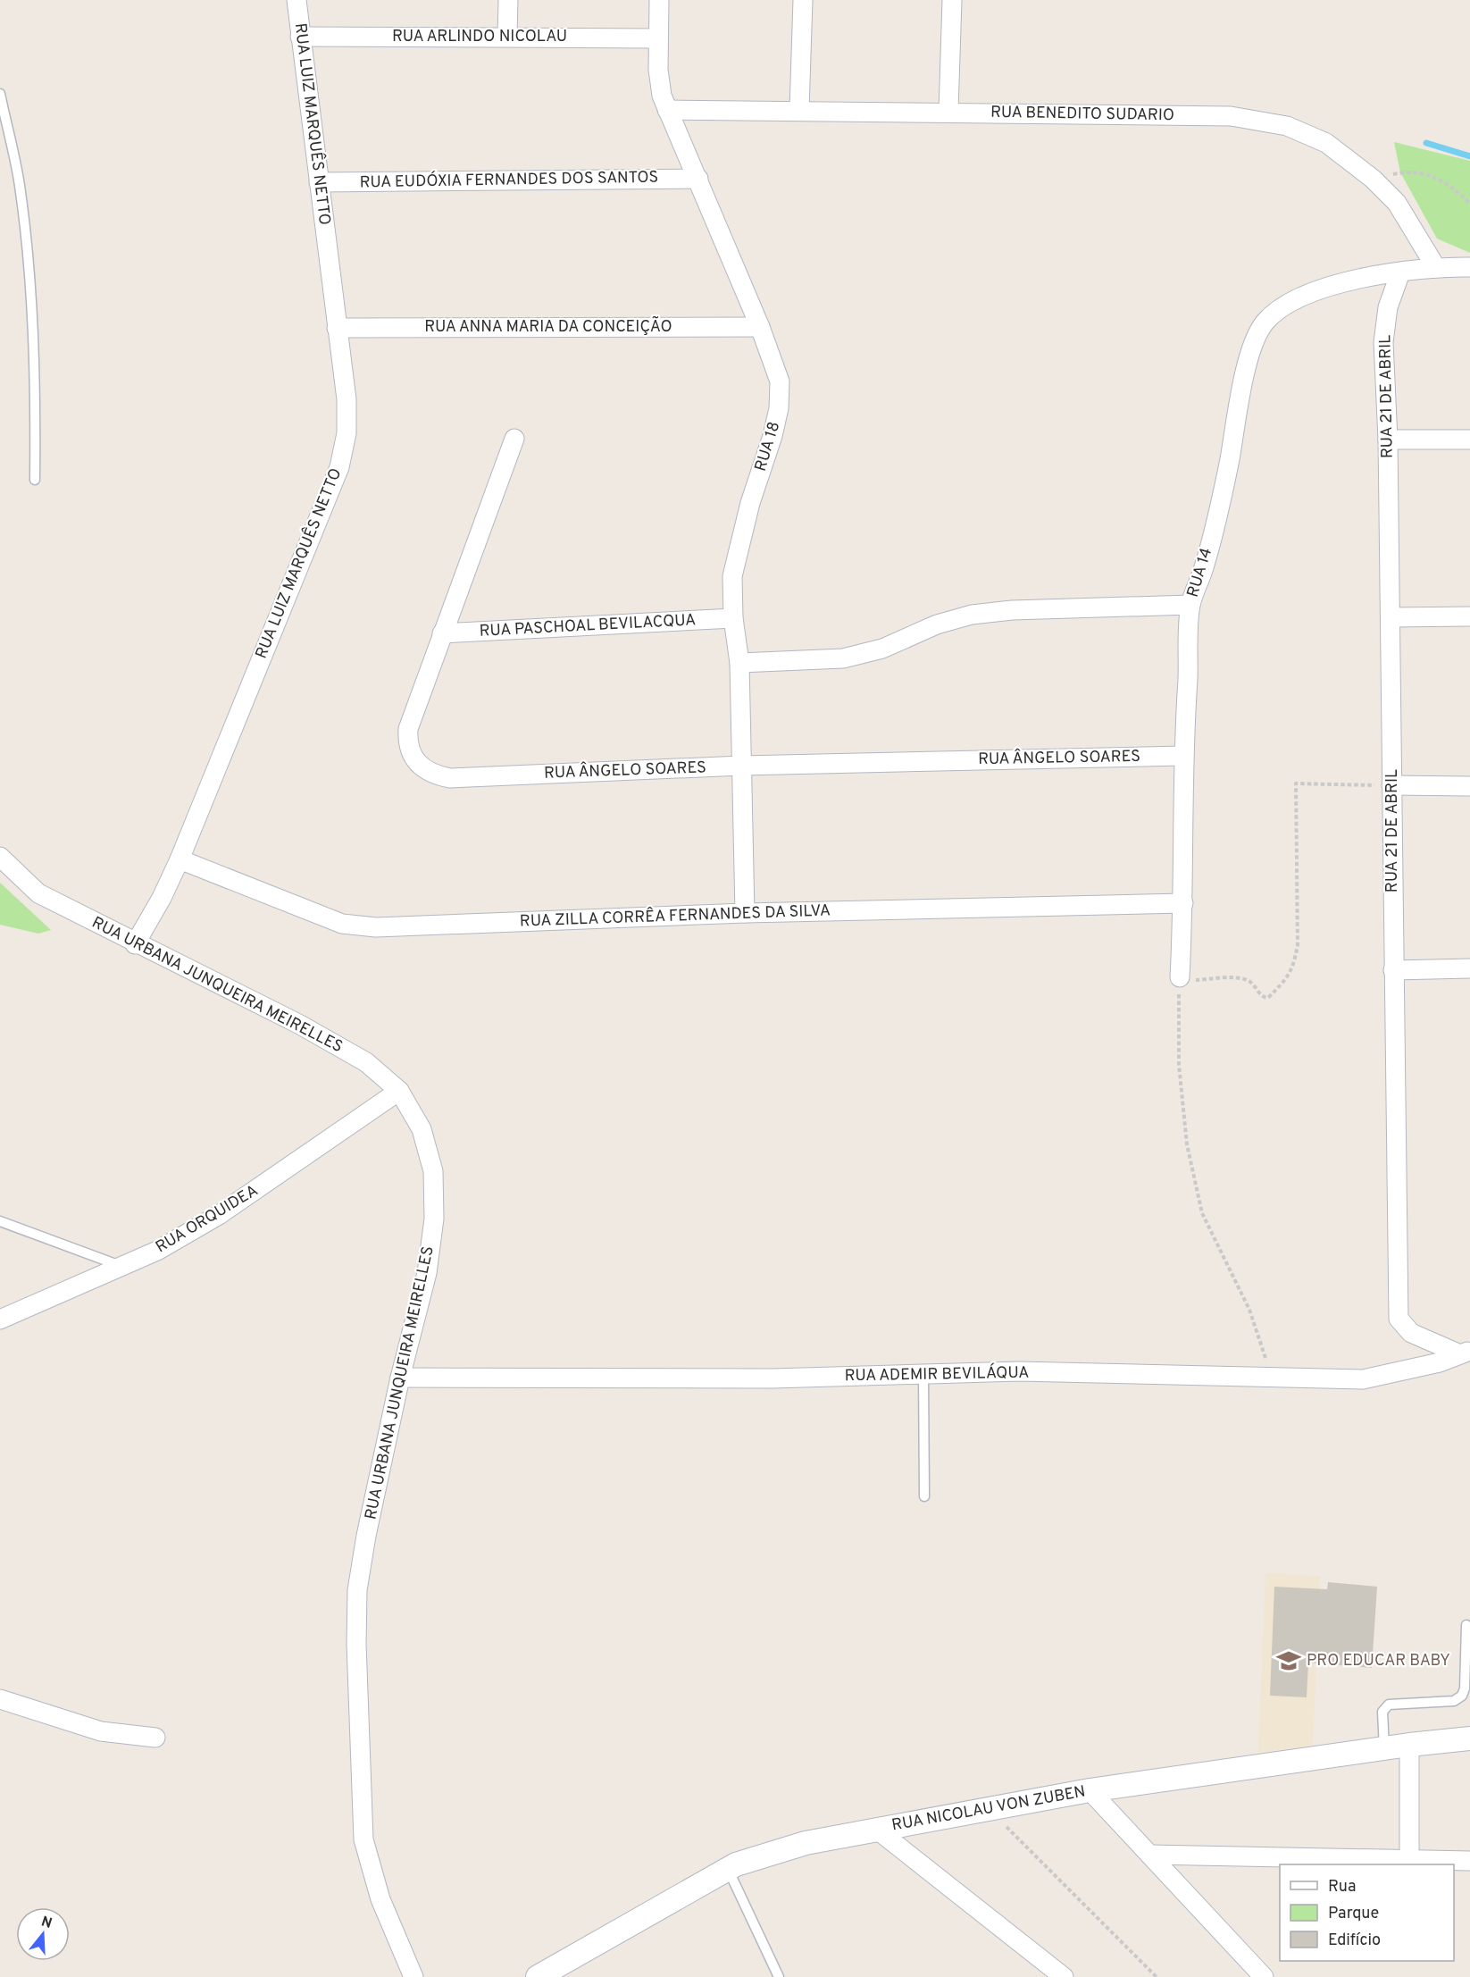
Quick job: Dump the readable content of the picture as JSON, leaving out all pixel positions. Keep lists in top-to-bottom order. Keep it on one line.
{"streets":{"street":["RUA ARLINDO NICOLAU","RUA BENEDITO SUDARIO","RUA LUIZ MARQUÊS NETTO","RUA EUDÓXIA FERNANDES DOS SANTOS","RUA ANNA MARIA DA CONCEIÇÃO","RUA 21 DE ABRIL","RUA 18","RUA 14","RUA PASCHOAL BEVILACQUA","RUA ÂNGELO SOARES","RUA ZILLA CORRÊA FERNANDES DA SILVA","RUA URBANA JUNQUEIRA MEIRELLES","RUA ORQUIDEA","RUA ADEMIR BEVILÁQUA","RUA NICOLAU VON ZUBEN"]},"crossings":[["RUA ARLINDO NICOLAU","RUA LUIZ MARQUÊS NETTO"],["RUA ARLINDO NICOLAU","RUA 18"],["RUA BENEDITO SUDARIO","RUA 18"],["RUA BENEDITO SUDARIO","RUA 14"],["RUA LUIZ MARQUÊS NETTO","RUA EUDÓXIA FERNANDES DOS SANTOS"],["RUA LUIZ MARQUÊS NETTO","RUA ANNA MARIA DA CONCEIÇÃO"],["RUA LUIZ MARQUÊS NETTO","RUA ZILLA CORRÊA FERNANDES DA SILVA"],["RUA LUIZ MARQUÊS NETTO","RUA URBANA JUNQUEIRA MEIRELLES"],["RUA EUDÓXIA FERNANDES DOS SANTOS","RUA 18"],["RUA ANNA MARIA DA CONCEIÇÃO","RUA 18"],["RUA 21 DE ABRIL","RUA 14"],["RUA 21 DE ABRIL","RUA ADEMIR BEVILÁQUA"],["RUA 18","RUA PASCHOAL BEVILACQUA"],["RUA 18","RUA ÂNGELO SOARES"],["RUA 18","RUA ZILLA CORRÊA FERNANDES DA SILVA"],["RUA 14","RUA ÂNGELO SOARES"],["RUA 14","RUA ZILLA CORRÊA FERNANDES DA SILVA"],["RUA PASCHOAL BEVILACQUA","RUA ÂNGELO SOARES"],["RUA URBANA JUNQUEIRA MEIRELLES","RUA ORQUIDEA"],["RUA URBANA JUNQUEIRA MEIRELLES","RUA ADEMIR BEVILÁQUA"]],"places":{"school or university":["PRO EDUCAR BABY"]},"legend":["Rua","Parque","Edifício"],"north":"top"}
